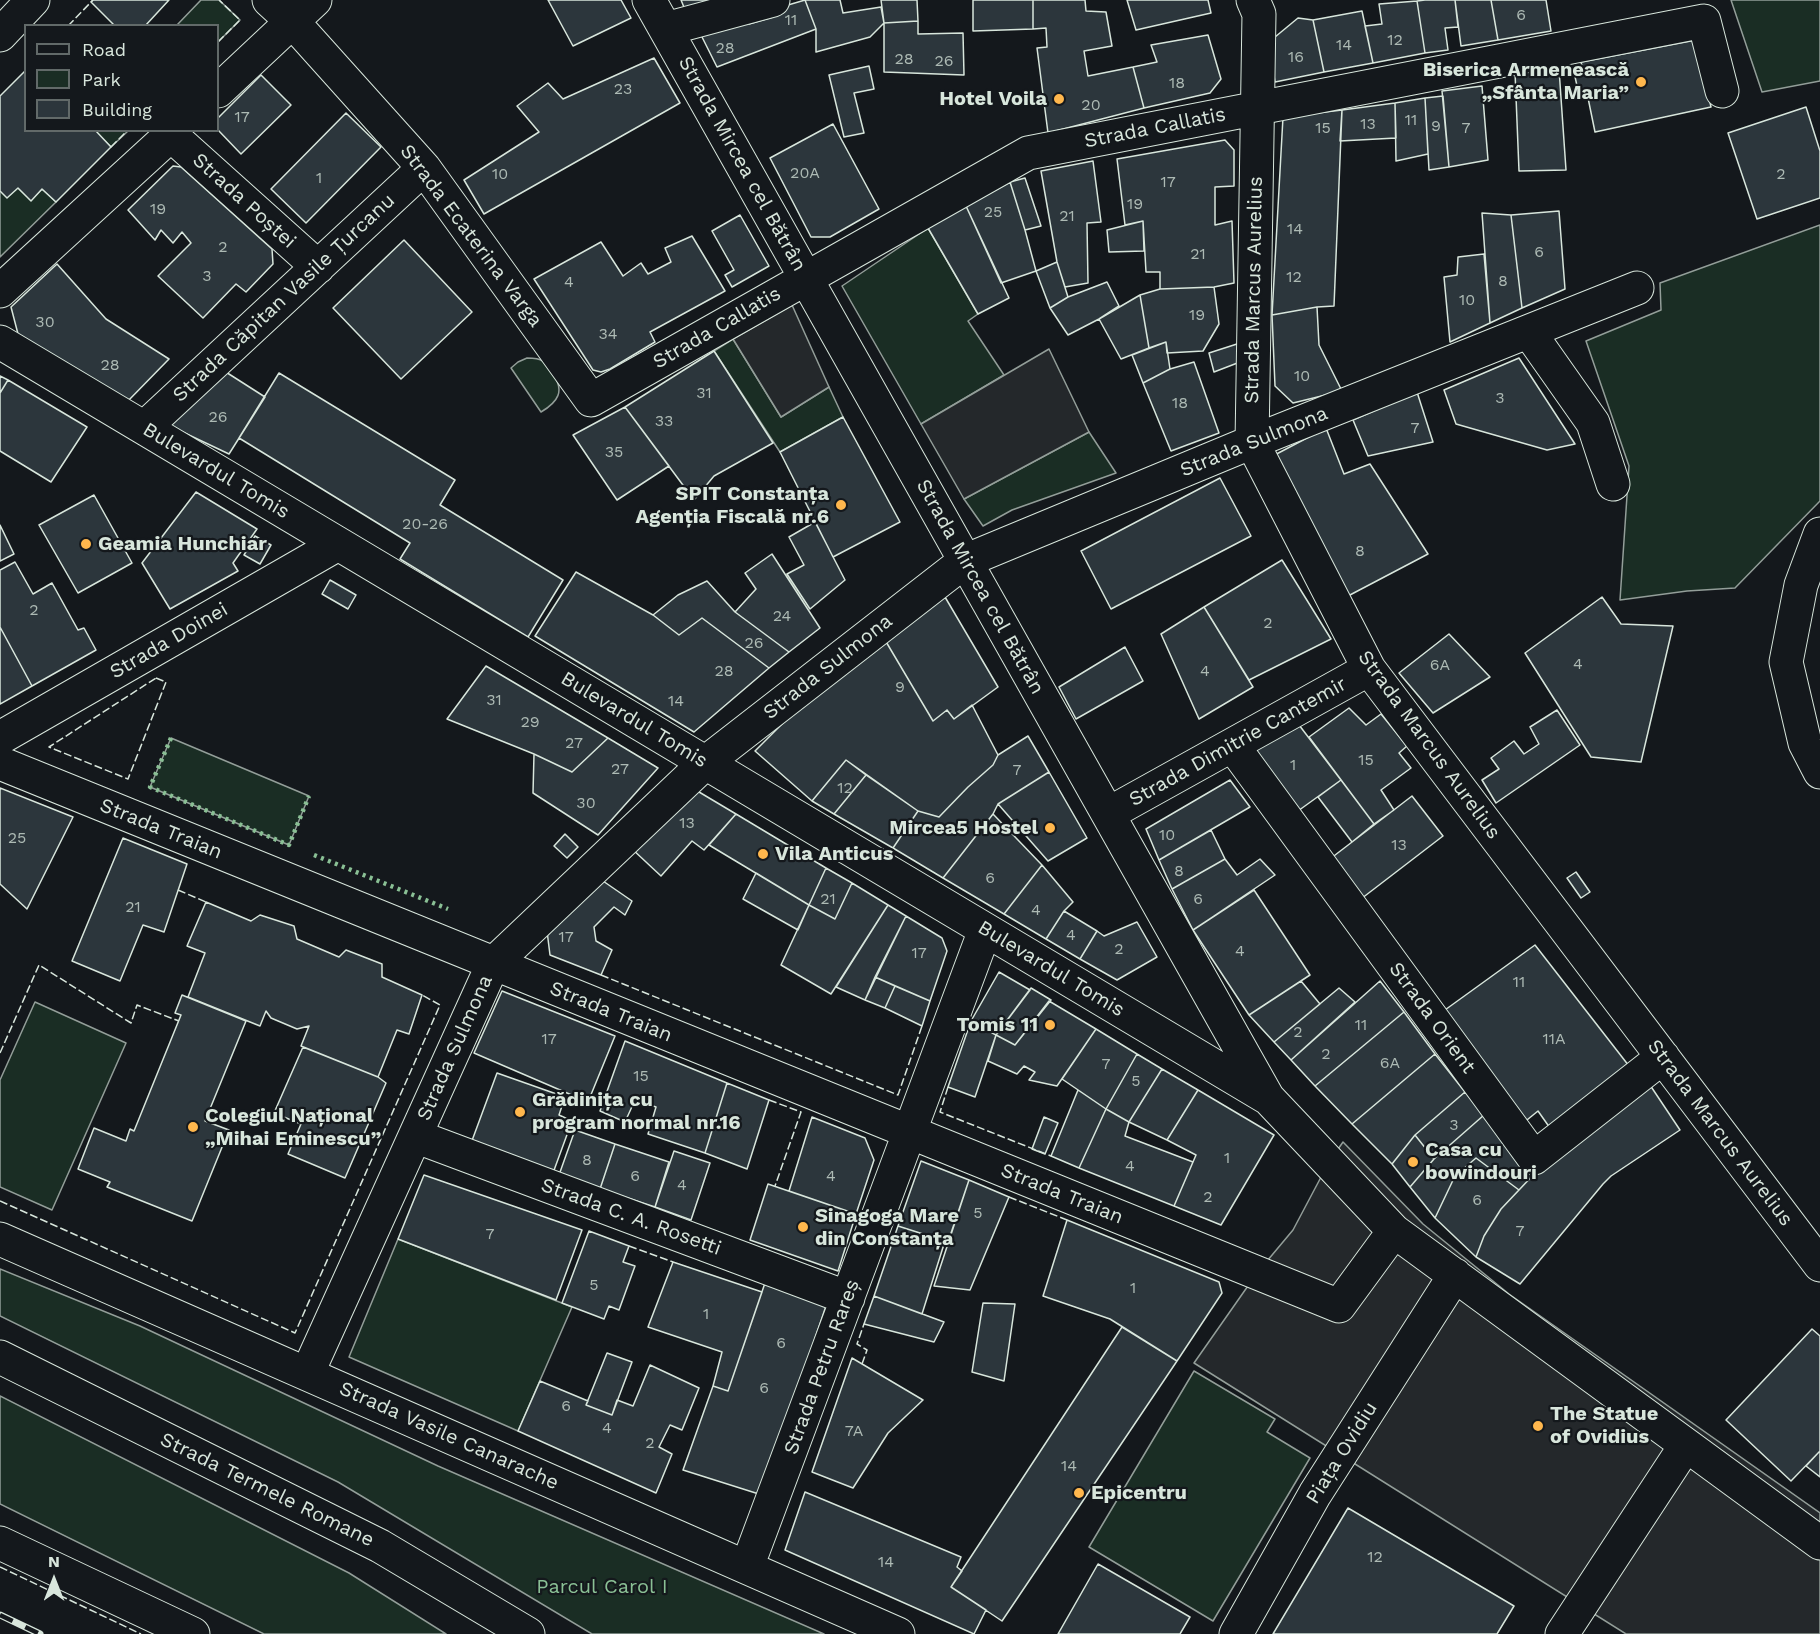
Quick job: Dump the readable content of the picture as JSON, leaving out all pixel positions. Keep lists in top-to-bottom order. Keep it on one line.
{"streets":{"street":["Strada Callatis","Strada Mircea cel Bătrân","Strada Poștei","Strada Ecaterina Varga","Strada Marcus Aurelius","Strada Căpitan Vasile Țurcanu","Strada Sulmona","Bulevardul Tomis","Strada Doinei","Strada Dimitrie Cantemir","Strada Traian","Strada Orient","Strada C. A. Rosetti","Strada Petru Rareș","Strada Vasile Canarache","Piața Ovidiu","Strada Termele Romane"]},"crossings":[["Strada Callatis","Strada Mircea cel Bătrân"],["Strada Callatis","Strada Ecaterina Varga"],["Strada Callatis","Strada Marcus Aurelius"],["Strada Mircea cel Bătrân","Strada Sulmona"],["Strada Mircea cel Bătrân","Bulevardul Tomis"],["Strada Mircea cel Bătrân","Strada Dimitrie Cantemir"],["Strada Mircea cel Bătrân","Strada Traian"],["Strada Mircea cel Bătrân","Piața Ovidiu"],["Strada Poștei","Strada Căpitan Vasile Țurcanu"],["Strada Ecaterina Varga","Strada Căpitan Vasile Țurcanu"],["Strada Marcus Aurelius","Strada Sulmona"],["Strada Marcus Aurelius","Strada Dimitrie Cantemir"],["Strada Marcus Aurelius","Strada Orient"],["Strada Căpitan Vasile Țurcanu","Bulevardul Tomis"],["Strada Sulmona","Bulevardul Tomis"],["Strada Sulmona","Strada Traian"],["Strada Sulmona","Strada C. A. Rosetti"],["Strada Sulmona","Strada Vasile Canarache"],["Bulevardul Tomis","Strada Doinei"],["Bulevardul Tomis","Strada Petru Rareș"],["Strada Dimitrie Cantemir","Strada Orient"],["Strada Traian","Strada Petru Rareș"],["Strada C. A. Rosetti","Strada Petru Rareș"],["Strada Petru Rareș","Strada Vasile Canarache"]],"parks":["Parcul Carol I"],"places":["Biserica Armenească „Sfânta Maria”","Hotel Voila","SPIT Constanța Agenția Fiscală nr.6","Geamia Hunchiar","Mircea5 Hostel","Vila Anticus","Tomis 11","Grădinița cu program normal nr.16","Colegiul Național „Mihai Eminescu”","Casa cu bowindouri","Sinagoga Mare din Constanța","The Statue of Ovidius","Epicentru"],"house_numbers":["6","11","12","14","28","16","28","26","18","23","20","17","11","13","9","15","7","20A","10","2","1","17","19","19","25","21","14","2","6","21","3","12","8","4","10","19","30","34","28","10","31","3","18","26","33","7","35","20-26","8","2","24","2","26","4","6A","28","4","9","31","14","29","27","15","1","27","7","12","30","13","10","25","13","8","6","21","6","21","4","4","17","2","4","17","11","11","2","17","11A","2","6A","7","15","5","3","1","8","4","6","4","4","2","6","5","7","7","5","1","1","6","6","6","4","7A","2","14","12","14"],"legend":["Road","Park","Building"],"north":"top"}
